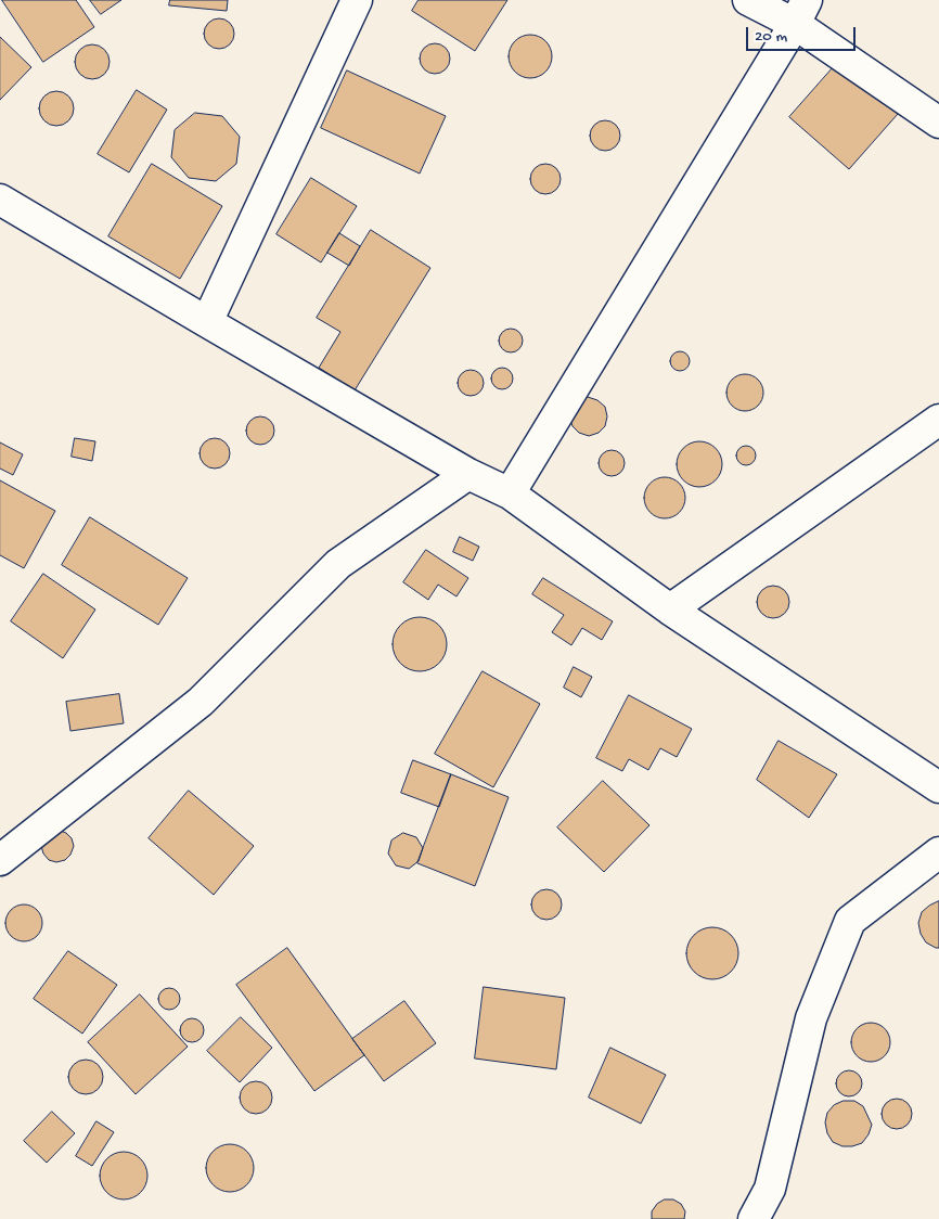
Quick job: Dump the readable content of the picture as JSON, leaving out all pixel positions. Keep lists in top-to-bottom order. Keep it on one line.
{"scale_bar":"20 m"}
